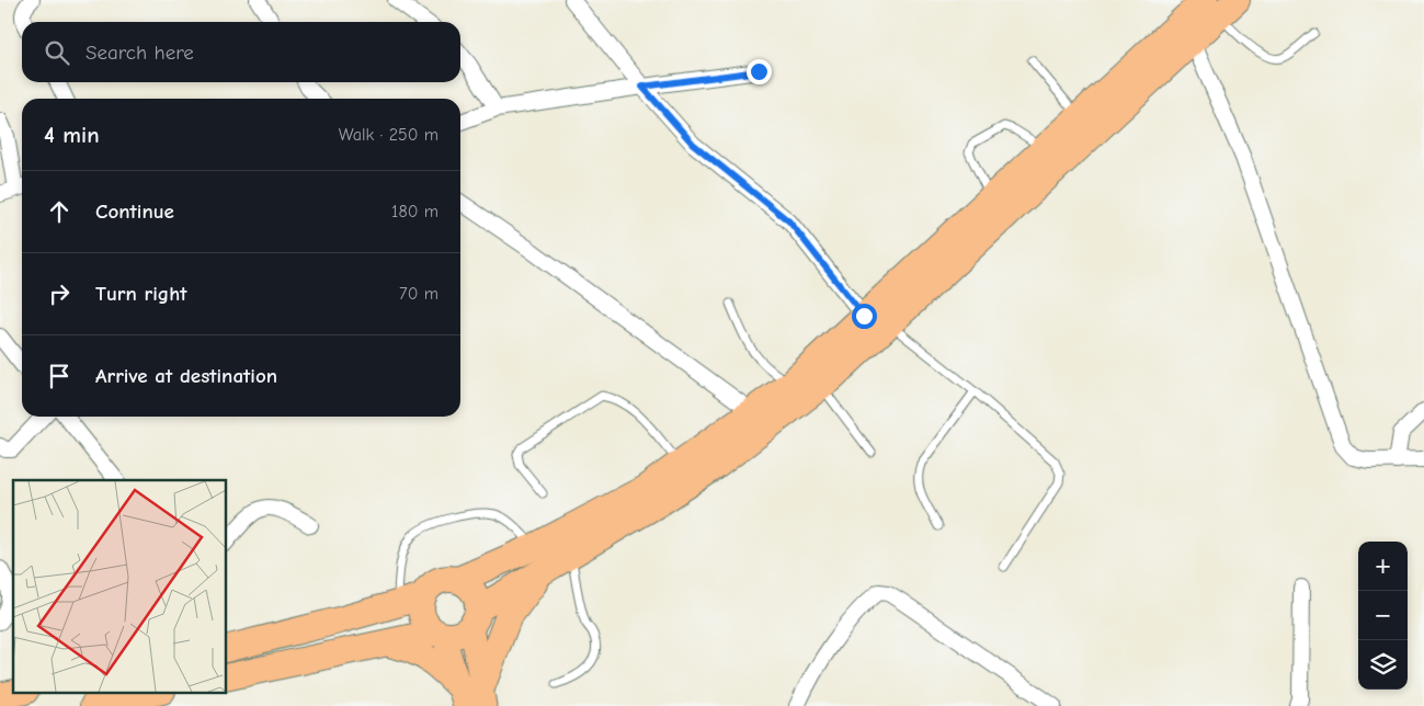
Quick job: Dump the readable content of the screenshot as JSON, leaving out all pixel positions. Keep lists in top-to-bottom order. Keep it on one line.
{"page":{"search":"Search here","heading":["4 min","Walk · 250 m"],"list":[["Continue","180 m"],["Turn right","70 m"],"Arrive at destination"],"map_buttons":["+","−"]}}
